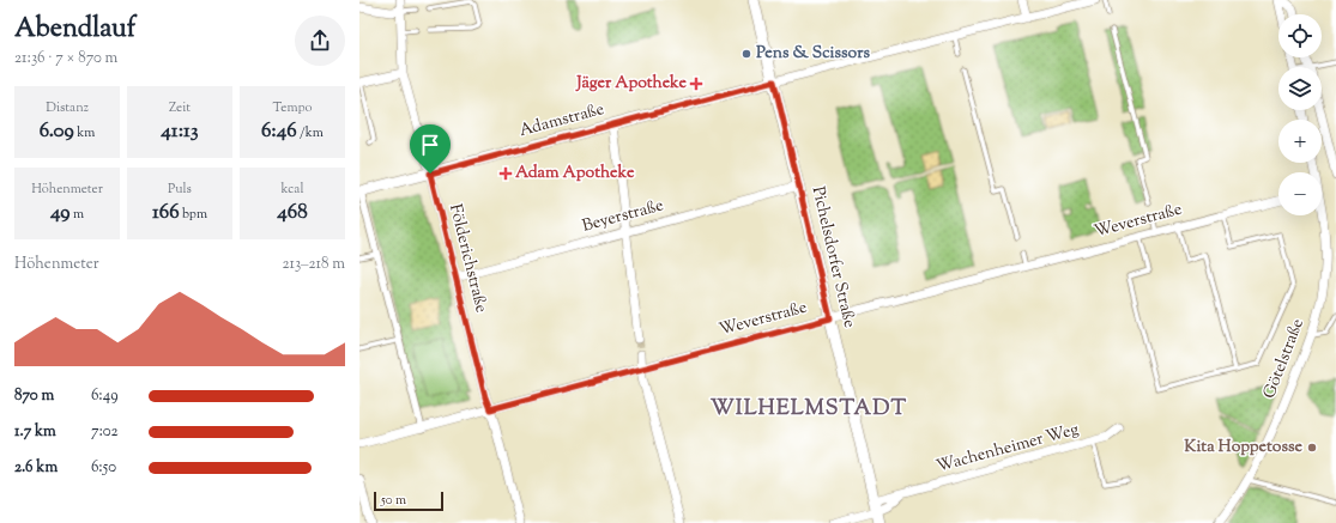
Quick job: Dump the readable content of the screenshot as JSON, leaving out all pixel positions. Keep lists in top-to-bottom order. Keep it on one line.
{"streets":{"street":["Adamstraße","Beyerstraße","Weverstraße","Pichelsdorfer Straße","Földerichstraße","Götelstraße","Wachenheimer Weg"]},"crossings":[["Adamstraße","Pichelsdorfer Straße"],["Adamstraße","Földerichstraße"],["Beyerstraße","Pichelsdorfer Straße"],["Beyerstraße","Földerichstraße"],["Weverstraße","Pichelsdorfer Straße"],["Weverstraße","Földerichstraße"],["Pichelsdorfer Straße","Wachenheimer Weg"]],"districts":["WILHELMSTADT"],"places":{"other":["Pens & Scissors","Kita Hoppetosse"],"health":["Jäger Apotheke","Adam Apotheke"]},"scale_bar":"50 m","page":{"heading":["Abendlauf","21:36 · 7 × 870 m"],"map_buttons":["+","−"],"stats":[["Distanz","6.09 km"],["Zeit","41:13"],["Tempo","6:46 /km"],["Höhenmeter","49 m"],["Puls","166 bpm"],["kcal","468"]],"chart":["Höhenmeter","213–218 m"],"list":[{"name":"870 m","note":"6:49"},{"name":"1.7 km","note":"7:02"},{"name":"2.6 km","note":"6:50"}],"scale":"50 m"}}
